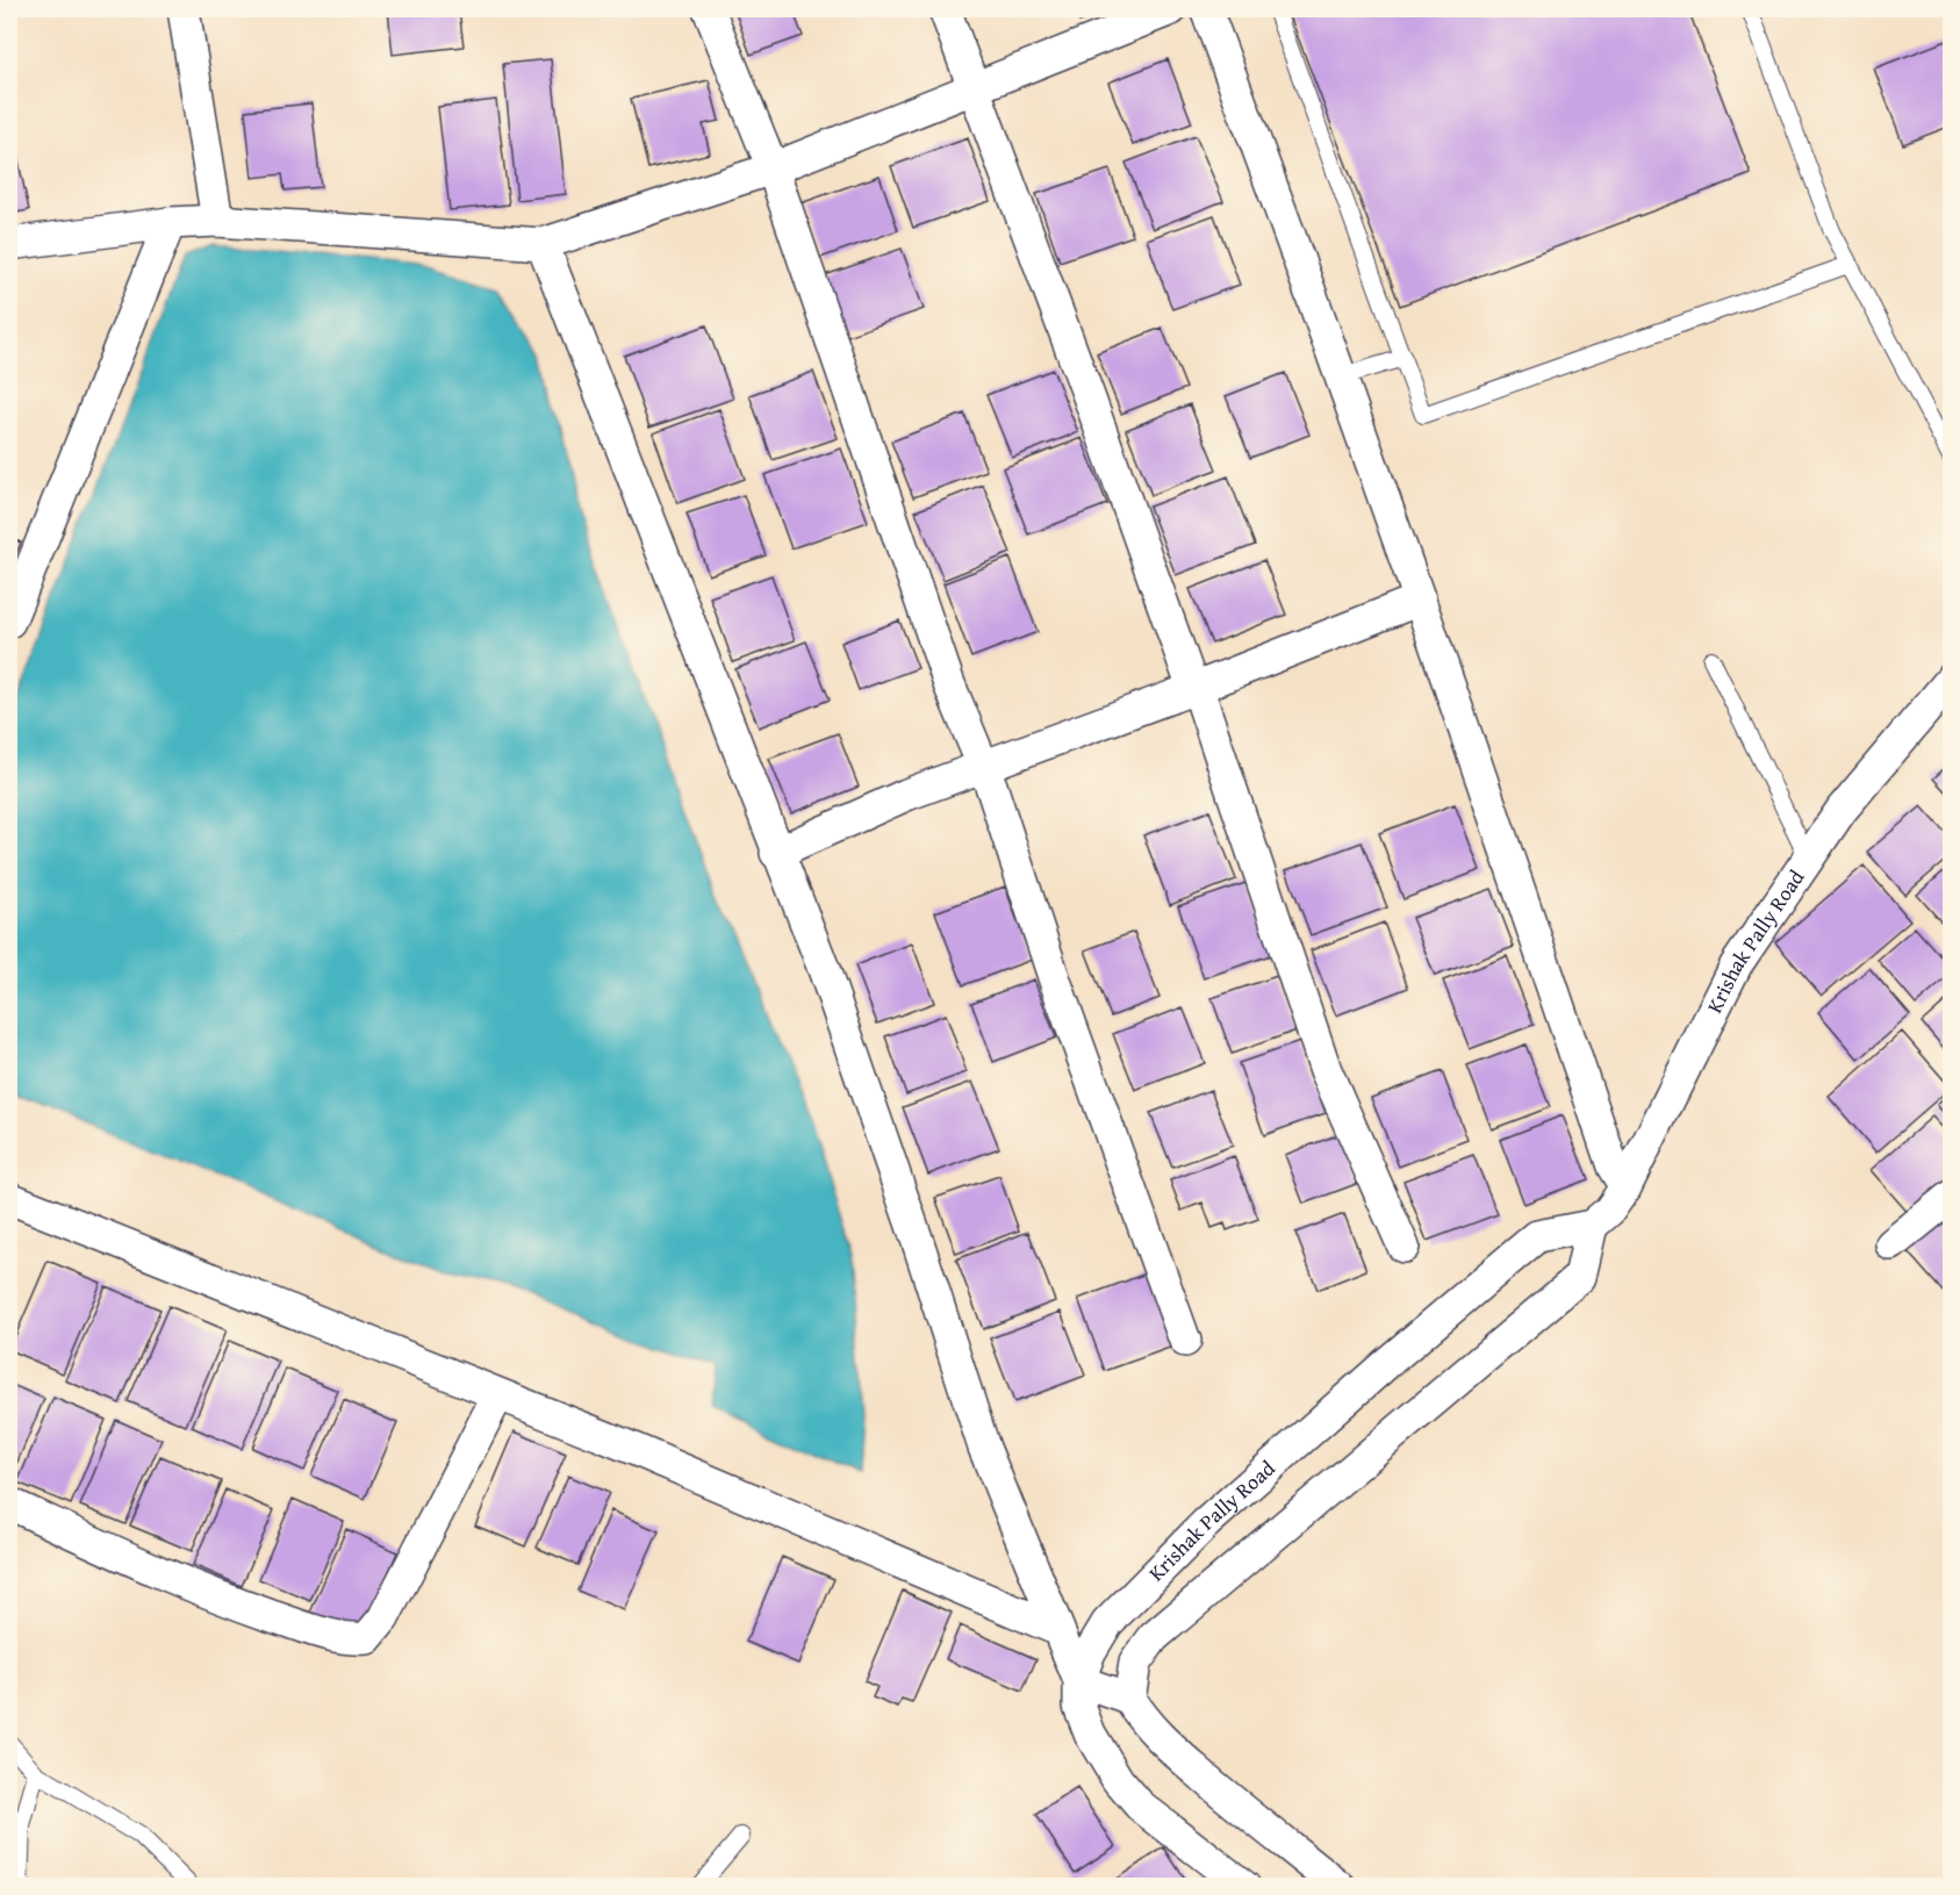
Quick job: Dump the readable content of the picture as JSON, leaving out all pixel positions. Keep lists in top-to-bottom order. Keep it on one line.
{"streets":{"street":["Krishak Pally Road"]}}
